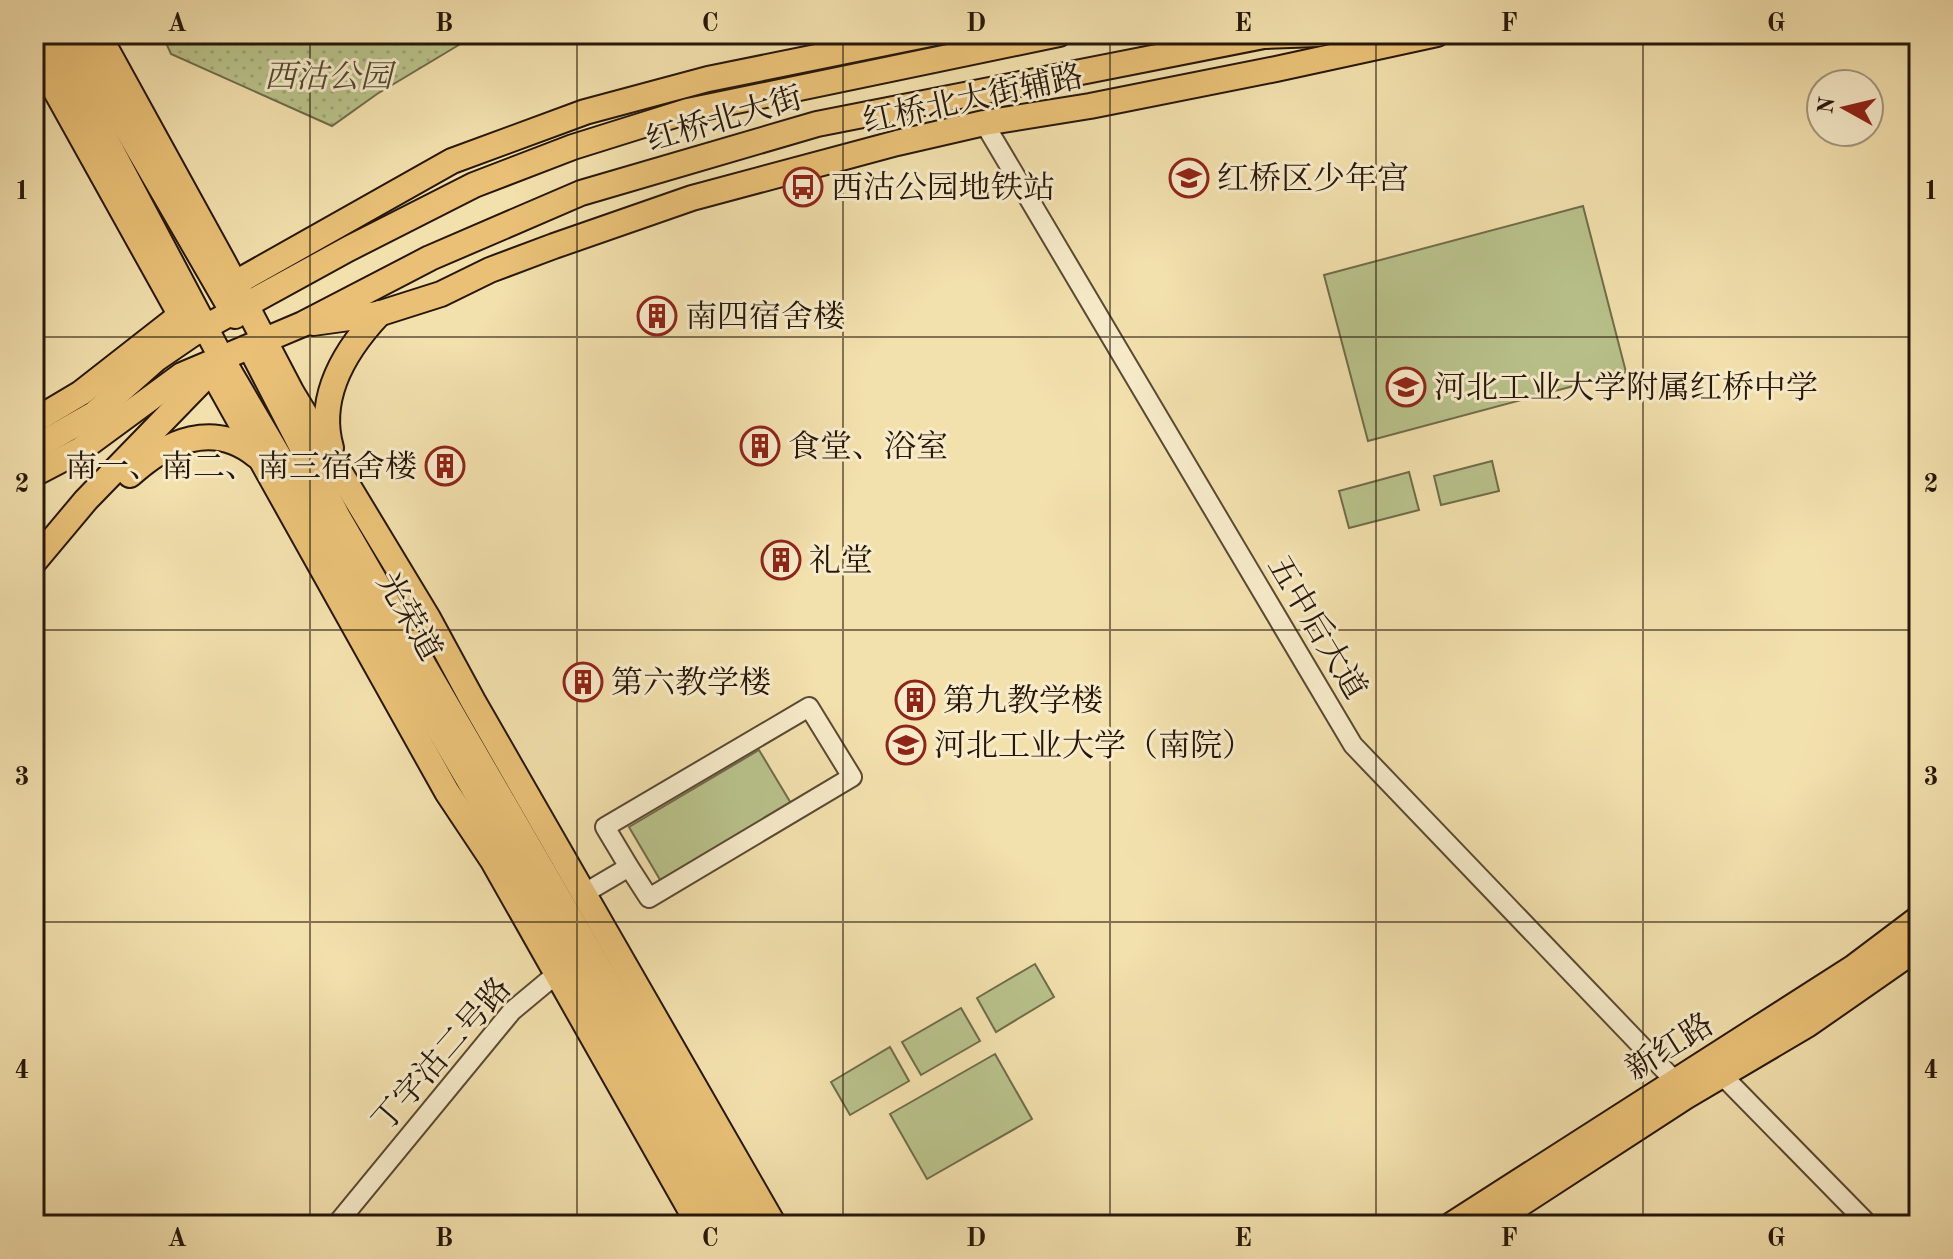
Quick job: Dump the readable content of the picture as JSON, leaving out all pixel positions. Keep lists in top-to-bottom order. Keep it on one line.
{"streets":{"main road":["红桥北大街辅路","红桥北大街","光荣道","新红路"],"street":["五中后大道","丁字沽二号路"]},"crossings":[["红桥北大街辅路","红桥北大街"],["红桥北大街辅路","五中后大道"],["红桥北大街","光荣道"],["光荣道","丁字沽二号路"],["五中后大道","新红路"]],"parks":["西沽公园"],"places":{"school or university":["红桥区少年宫","河北工业大学附属红桥中学","河北工业大学（南院）"],"bus stop":["西沽公园地铁站"],"building":["南四宿舍楼","食堂、浴室","南一、南二、南三宿舍楼","礼堂","第六教学楼","第九教学楼"]},"north":"left","grid":{"columns":["A","B","C","D","E","F","G"],"rows":["1","2","3","4"]}}
